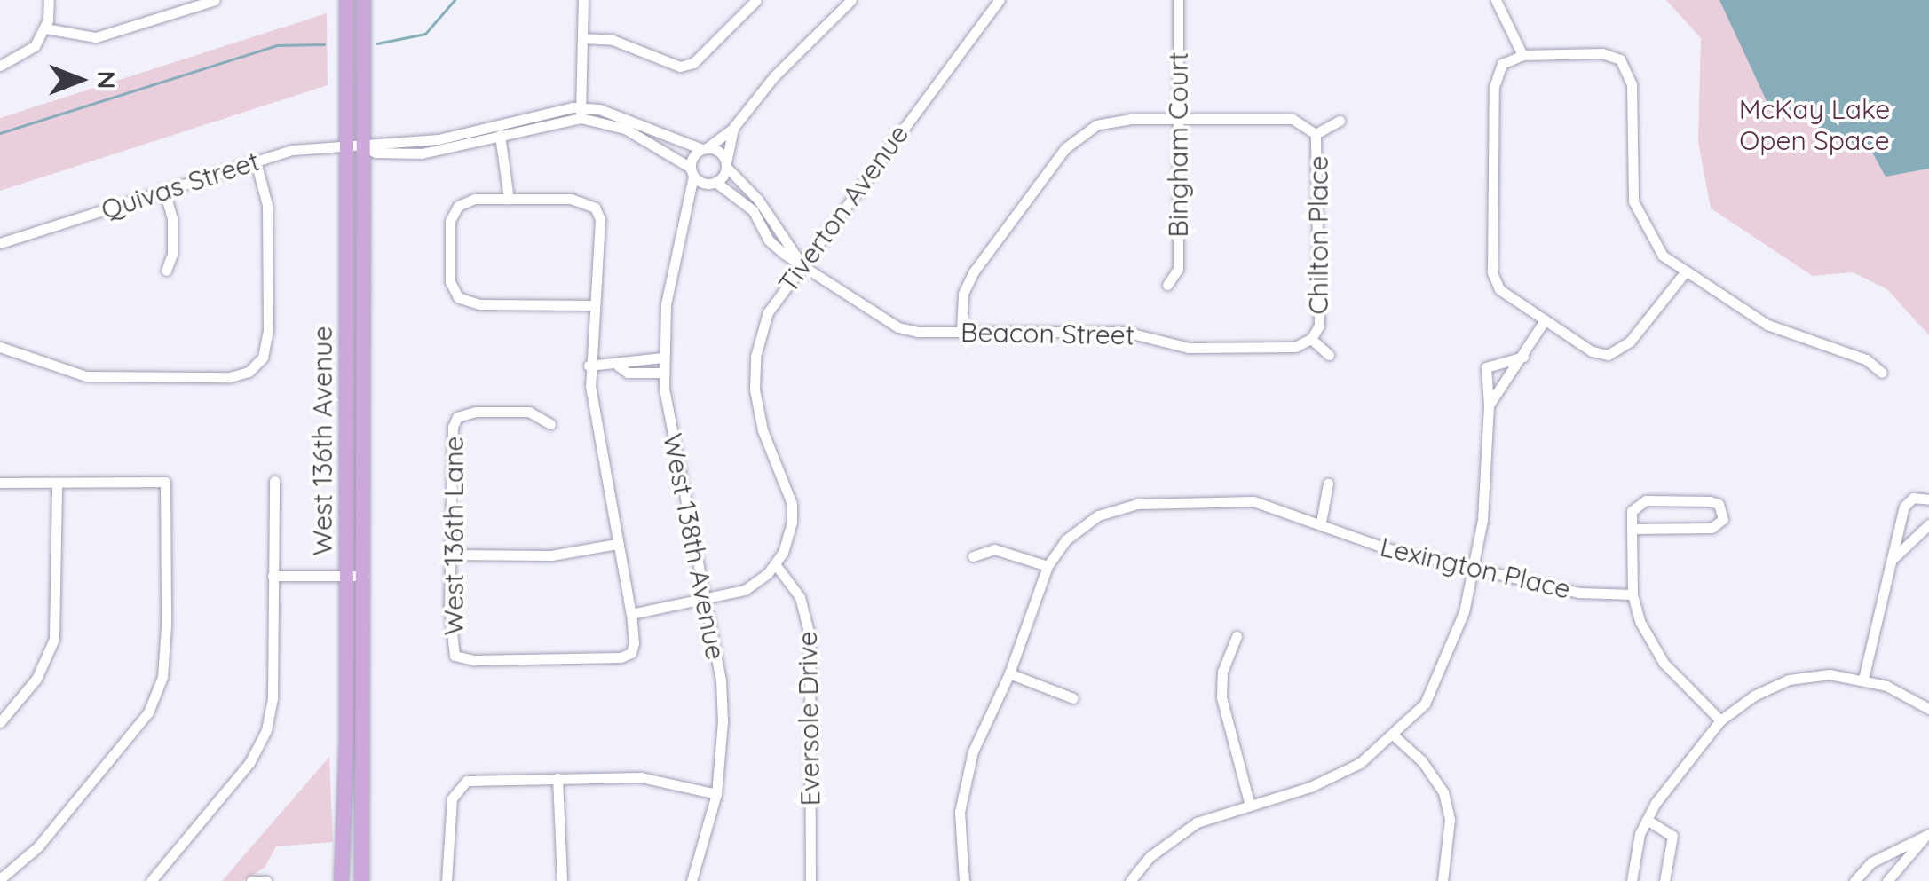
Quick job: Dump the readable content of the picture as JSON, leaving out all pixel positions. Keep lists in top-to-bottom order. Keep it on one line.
{"streets":{"main road":["West 136th Avenue"],"street":["Bingham Court","Quivas Street","Tiverton Avenue","Chilton Place","Beacon Street","West 136th Lane","West 138th Avenue","Lexington Place","Eversole Drive"]},"crossings":[["Quivas Street","Beacon Street"],["Quivas Street","West 136th Avenue"],["Quivas Street","West 138th Avenue"],["Tiverton Avenue","Beacon Street"],["Tiverton Avenue","Eversole Drive"],["Chilton Place","Beacon Street"],["Beacon Street","West 138th Avenue"]],"parks":["McKay Lake Open Space"],"north":"right"}
